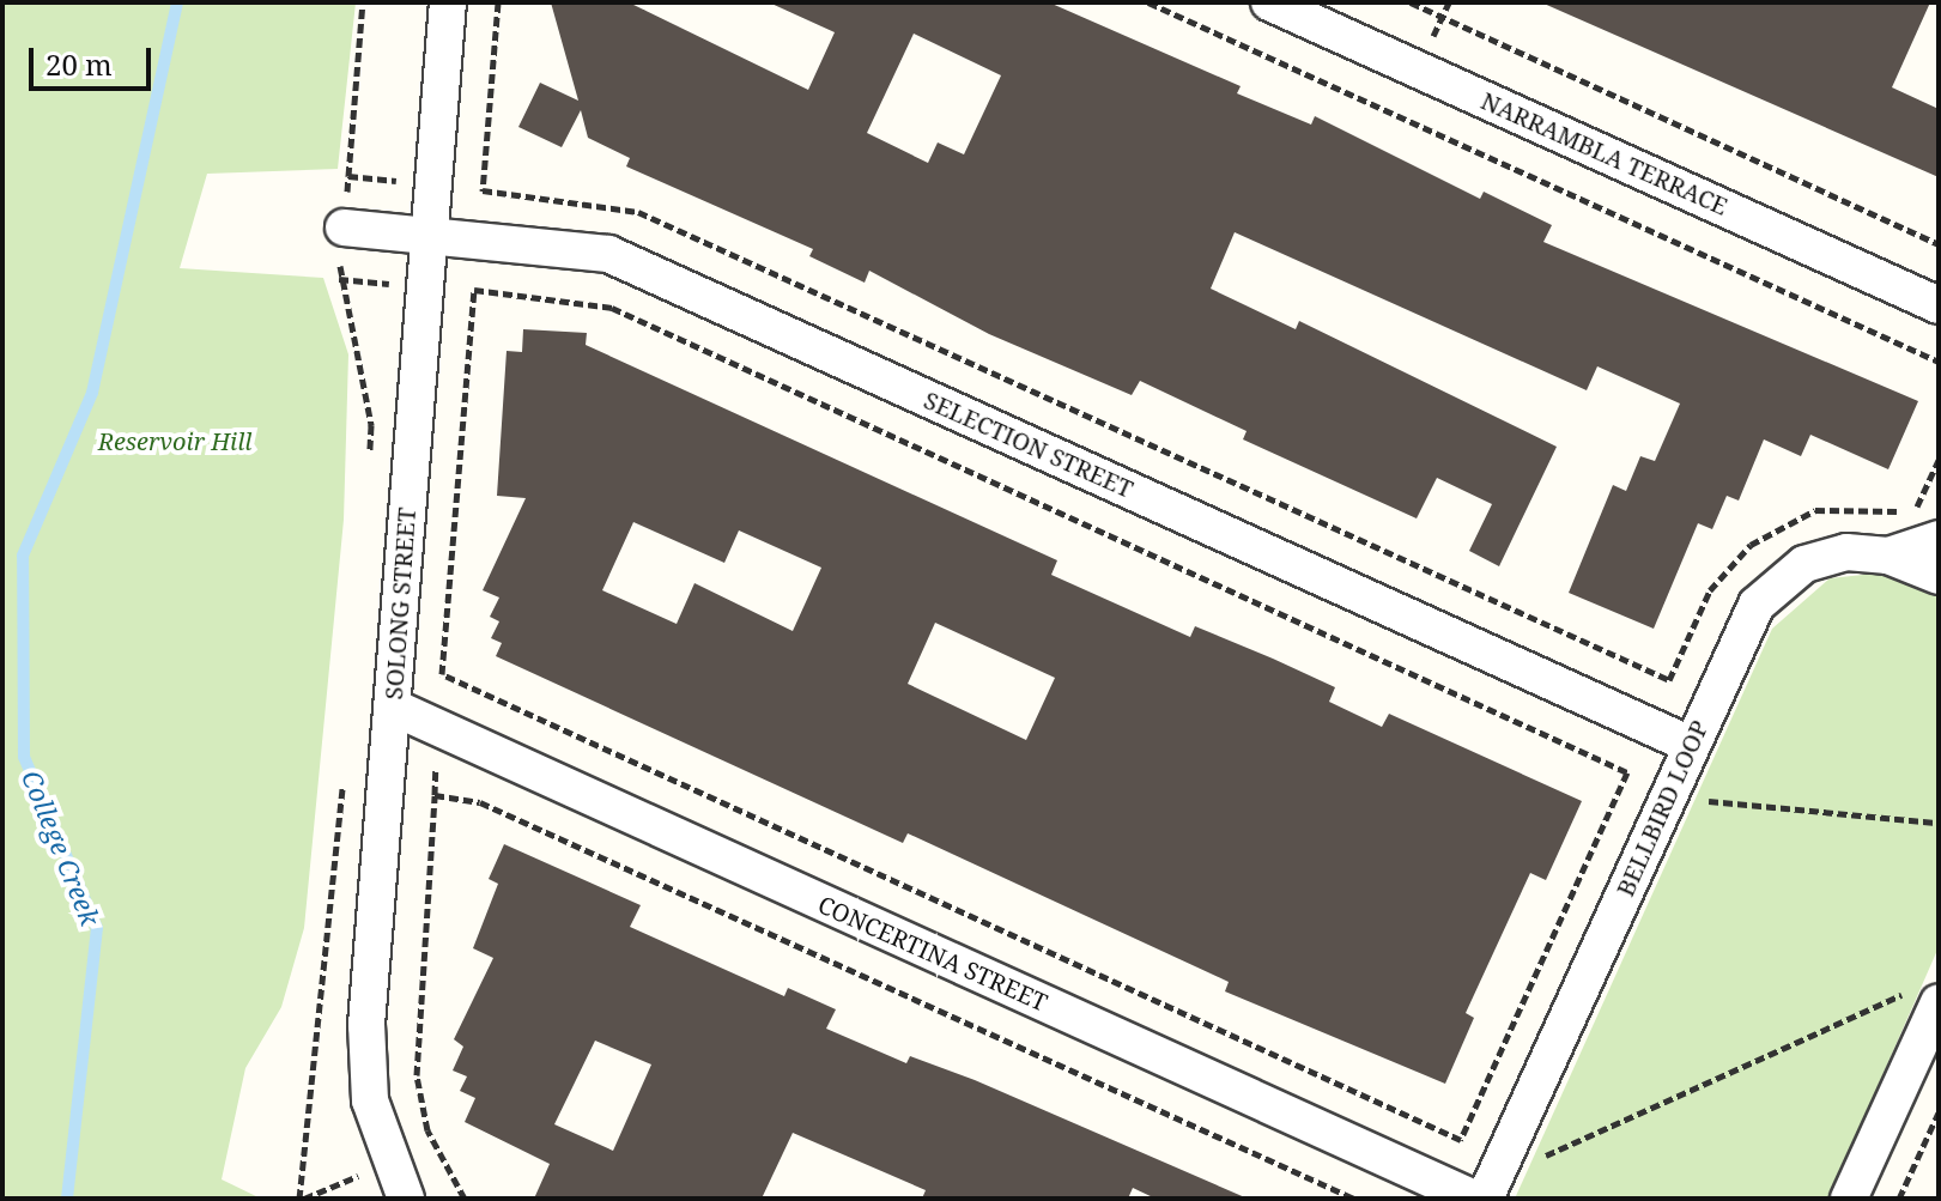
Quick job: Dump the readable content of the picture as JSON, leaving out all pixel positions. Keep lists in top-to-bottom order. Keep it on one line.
{"streets":{"street":["NARRAMBLA TERRACE","SELECTION STREET","SOLONG STREET","BELLBIRD LOOP","CONCERTINA STREET"]},"crossings":[["SELECTION STREET","SOLONG STREET"],["SELECTION STREET","BELLBIRD LOOP"],["SOLONG STREET","CONCERTINA STREET"]],"water":["College Creek"],"parks":["Reservoir Hill"],"scale_bar":"20 m"}
